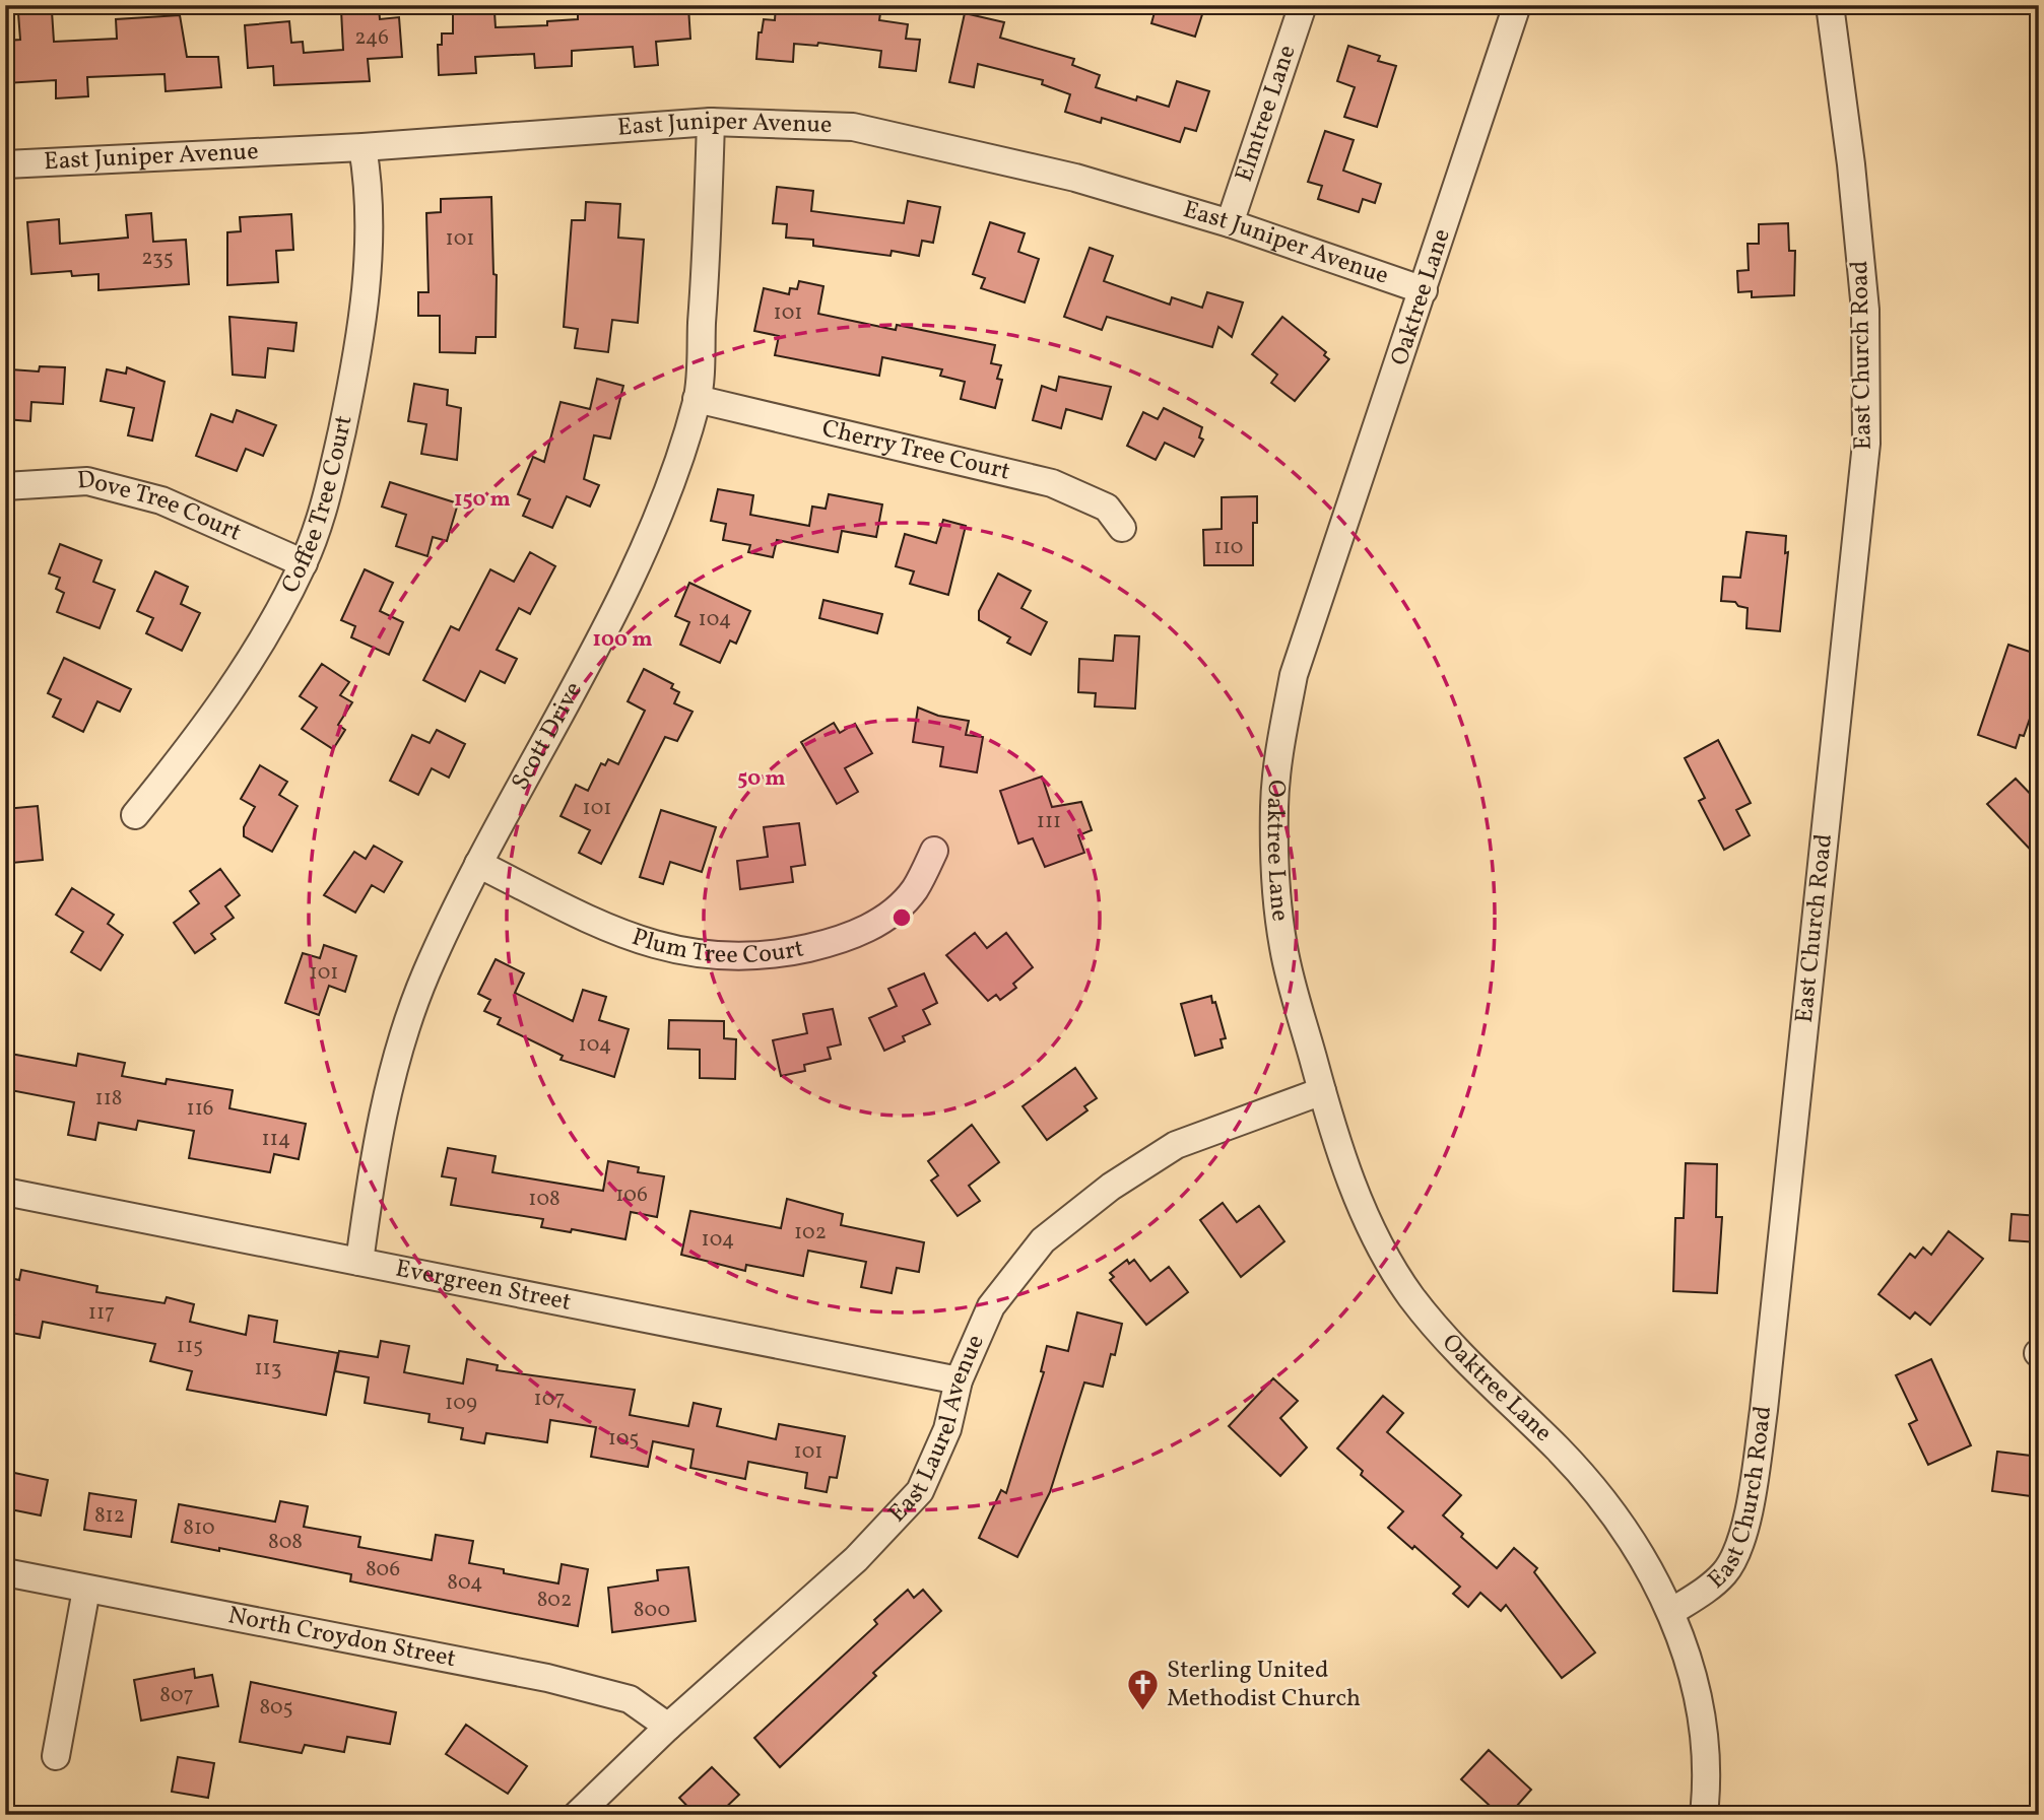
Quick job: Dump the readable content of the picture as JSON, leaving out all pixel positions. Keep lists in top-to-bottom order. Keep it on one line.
{"streets":{"street":["Elmtree Lane","East Juniper Avenue","Oaktree Lane","East Church Road","Cherry Tree Court","Coffee Tree Court","Dove Tree Court","Scott Drive","Plum Tree Court","Evergreen Street","East Laurel Avenue","North Croydon Street"]},"crossings":[["Elmtree Lane","East Juniper Avenue"],["East Juniper Avenue","Oaktree Lane"],["East Juniper Avenue","Coffee Tree Court"],["East Juniper Avenue","Scott Drive"],["Oaktree Lane","East Church Road"],["Oaktree Lane","East Laurel Avenue"],["Cherry Tree Court","Scott Drive"],["Coffee Tree Court","Dove Tree Court"],["Scott Drive","Plum Tree Court"],["Scott Drive","Evergreen Street"],["Evergreen Street","East Laurel Avenue"],["East Laurel Avenue","North Croydon Street"]],"places":{"church":["Sterling United Methodist Church"]},"house_numbers":["246","101","235","101","110","104","101","111","101","104","118","116","114","106","108","102","104","117","115","113","107","109","105","101","812","810","808","806","804","802","800","807","805"],"rings":["150 m","100 m","50 m"]}
